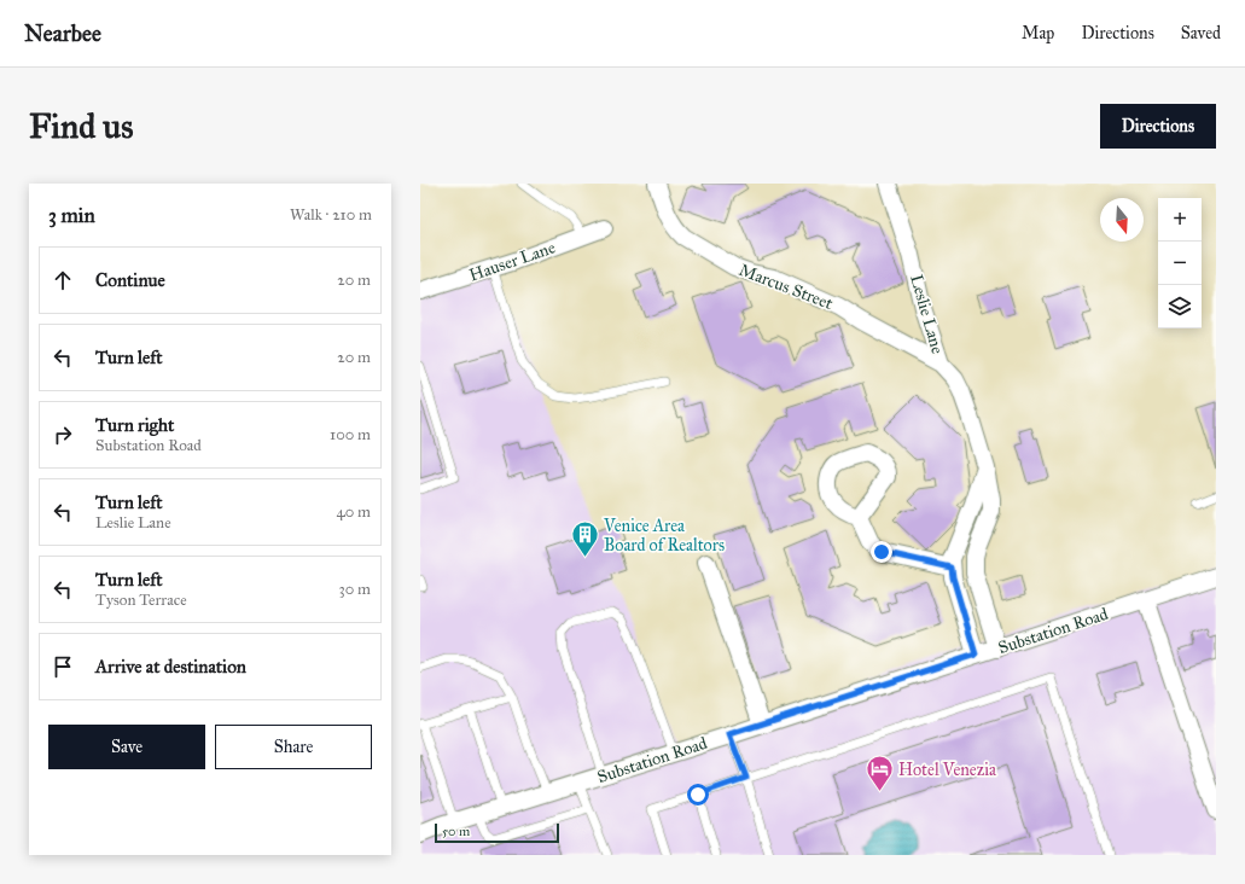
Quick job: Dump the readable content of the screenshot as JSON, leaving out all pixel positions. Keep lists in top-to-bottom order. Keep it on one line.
{"streets":{"street":["Hauser Lane","Marcus Street","Leslie Lane","Substation Road"]},"crossings":[["Marcus Street","Leslie Lane"],["Leslie Lane","Substation Road"]],"places":{"building":["Venice Area Board of Realtors"],"hotel":["Hotel Venezia"]},"scale_bar":"50 m","north":"bottom","page":{"header":"Nearbee","nav":["Map","Directions","Saved"],"buttons":["Directions",["Save","Share"]],"title":"Find us","heading":["3 min","Walk · 210 m"],"map_buttons":["+","−"],"list":[["Continue","20 m"],["Turn left","20 m"],["Turn right","Substation Road","100 m"],["Turn left","Leslie Lane","40 m"],["Turn left","Tyson Terrace","30 m"],"Arrive at destination"],"scale":"50 m"}}
